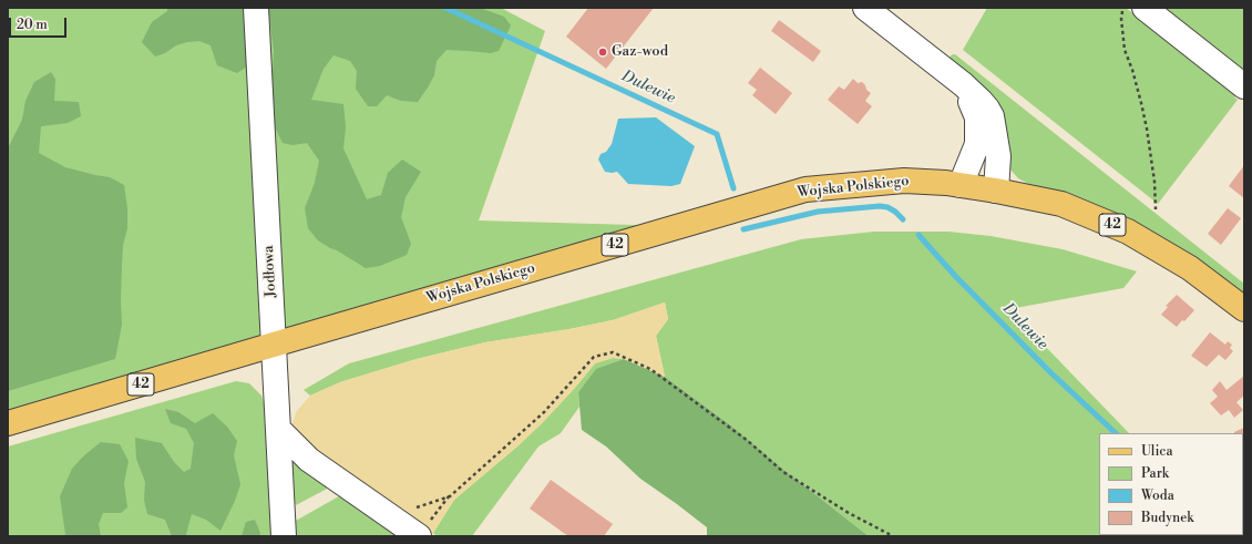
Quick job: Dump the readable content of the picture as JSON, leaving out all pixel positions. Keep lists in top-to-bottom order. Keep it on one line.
{"streets":{"main road":["Wojska Polskiego","42"],"street":["Jodłowa"]},"crossings":[["Wojska Polskiego","Jodłowa"]],"water":["Dulewie"],"places":["Gaz-wod"],"legend":["Ulica","Park","Woda","Budynek"],"scale_bar":"20 m"}
